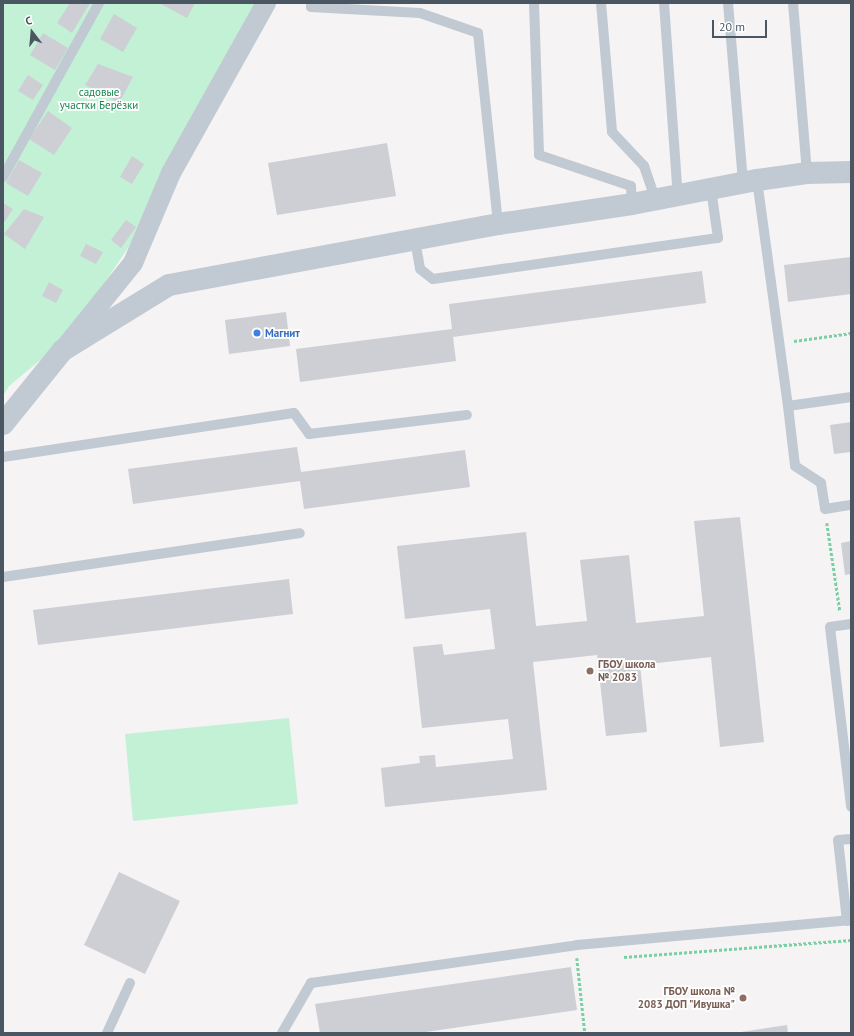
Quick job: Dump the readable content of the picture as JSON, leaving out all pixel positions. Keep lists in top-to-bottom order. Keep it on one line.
{"parks":["садовые участки Берёзки"],"places":["Магнит","ГБОУ школа № 2083","ГБОУ школа № 2083 ДОП \"Ивушка\""],"scale_bar":"20 m","north":"top"}
